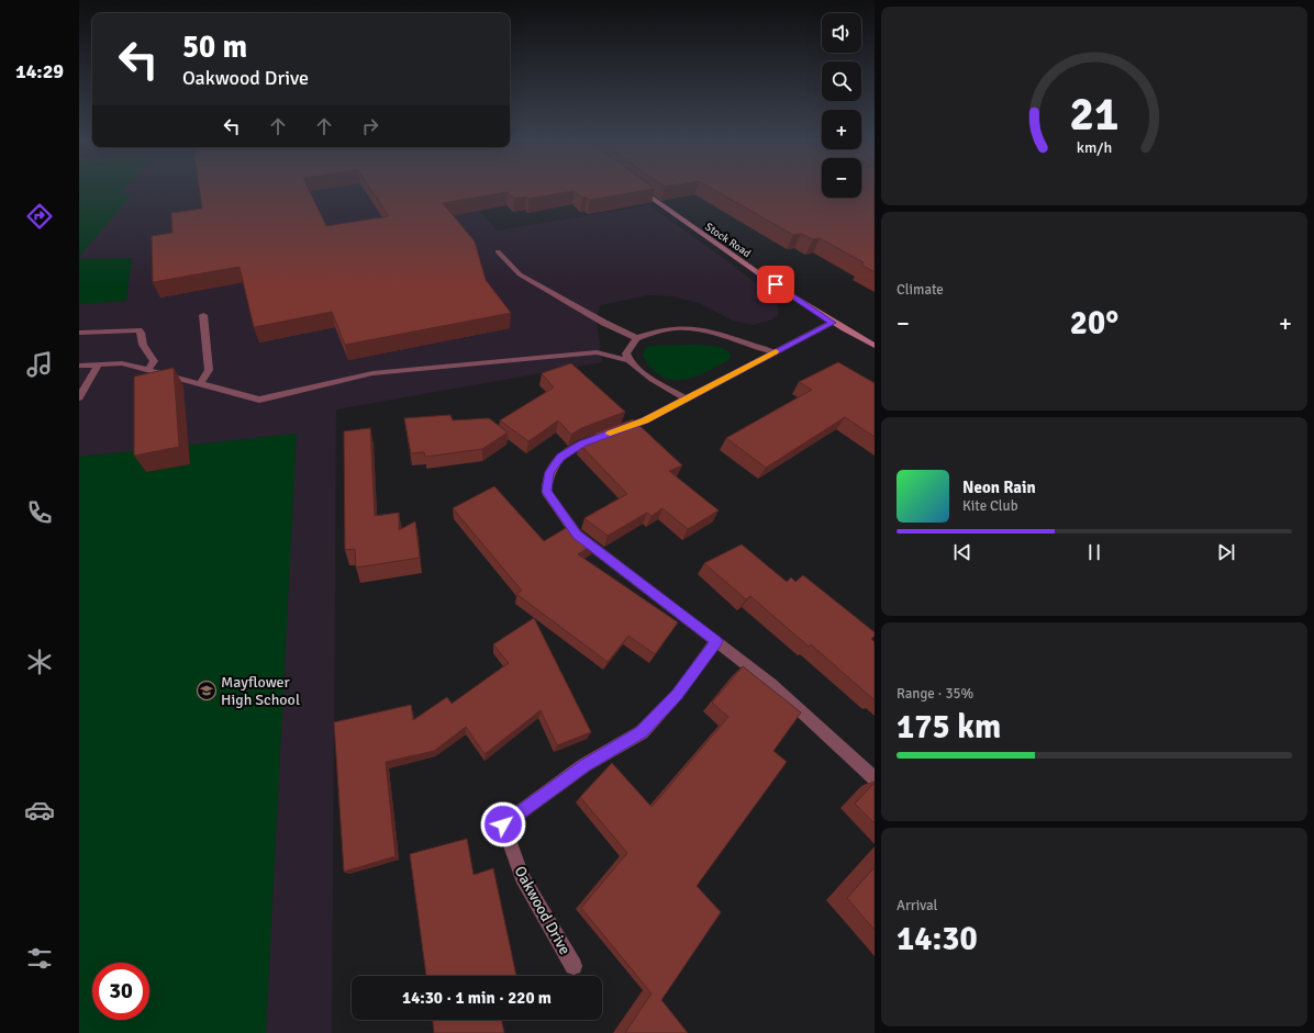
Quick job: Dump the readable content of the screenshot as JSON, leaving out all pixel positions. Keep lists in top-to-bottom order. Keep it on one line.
{"streets":{"main road":["Stock Road"],"street":["Oakwood Drive"]},"places":{"school or university":["Mayflower High School"]},"page":{"tabs":"14:29","map_buttons":["+","−"],"turn":["50 m","Oakwood Drive"],"tile":["Climate",["Range · 35%","175 km"],["Arrival","14:30"]],"heat":["−","20°","+"],"song":["Neon Rain","Kite Club"],"limit":"30","trip":"14:30 · 1 min · 220 m","gauge":["21","km/h"]}}
